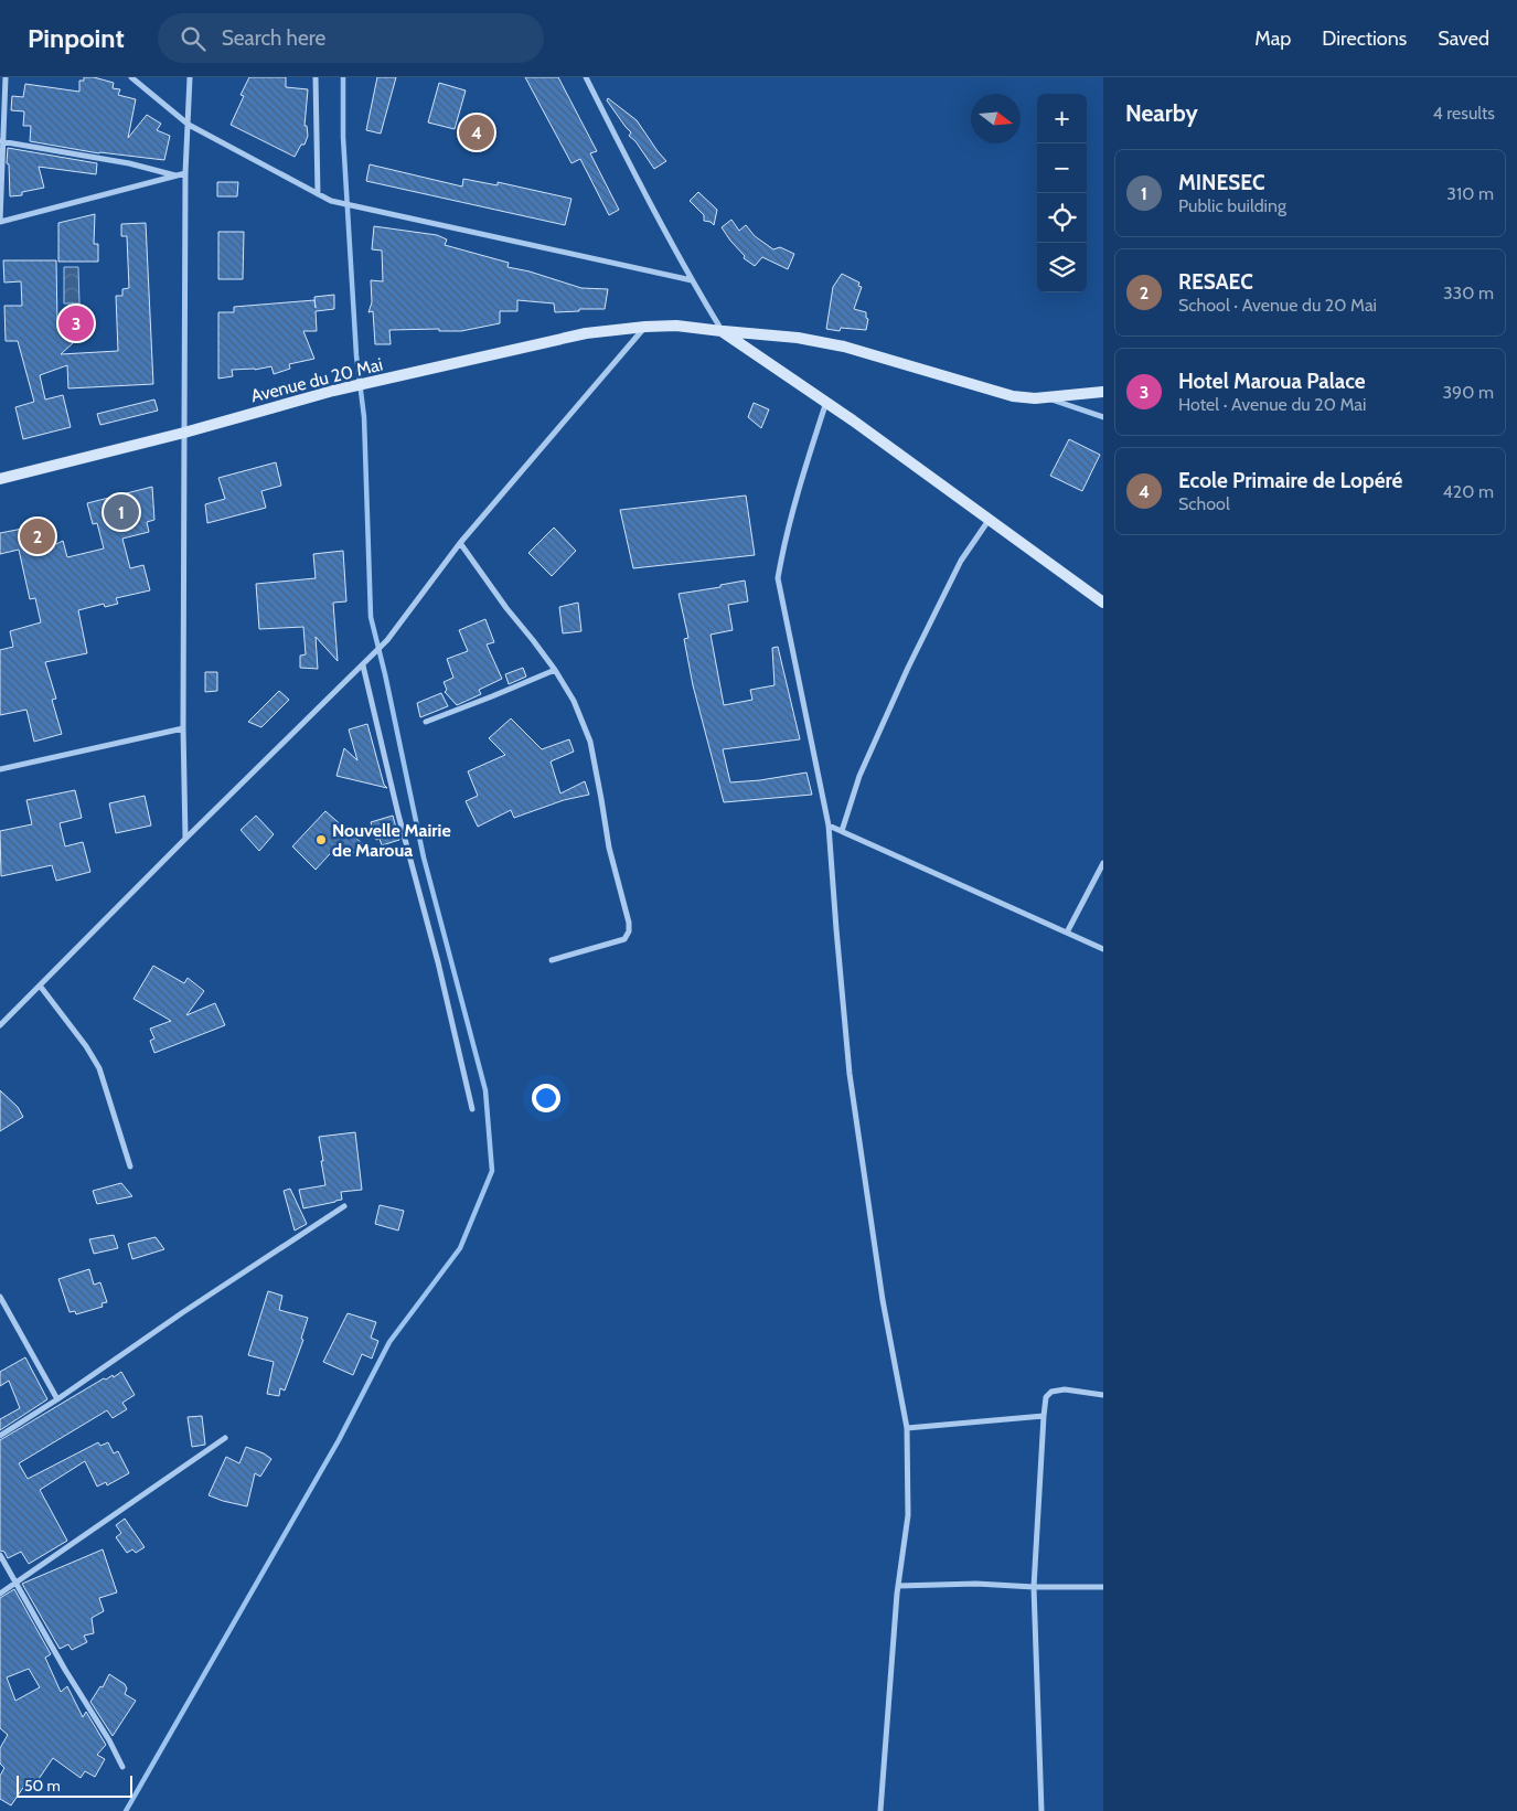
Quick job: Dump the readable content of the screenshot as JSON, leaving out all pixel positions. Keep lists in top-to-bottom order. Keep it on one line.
{"streets":{"street":["Avenue du 20 Mai"]},"places":["Nouvelle Mairie de Maroua"],"scale_bar":"50 m","north":"right","page":{"header":"Pinpoint","search":"Search here","nav":["Map","Directions","Saved"],"heading":["Nearby","4 results"],"map_buttons":["+","−"],"pins":["4","3","1","2"],"list":[{"mark":"1","name":"MINESEC","note":"Public building","value":"310 m"},{"mark":"2","name":"RESAEC","note":"School · Avenue du 20 Mai","value":"330 m"},{"mark":"3","name":"Hotel Maroua Palace","note":"Hotel · Avenue du 20 Mai","value":"390 m"},{"mark":"4","name":"Ecole Primaire de Lopéré","note":"School","value":"420 m"}],"scale":"50 m"}}
